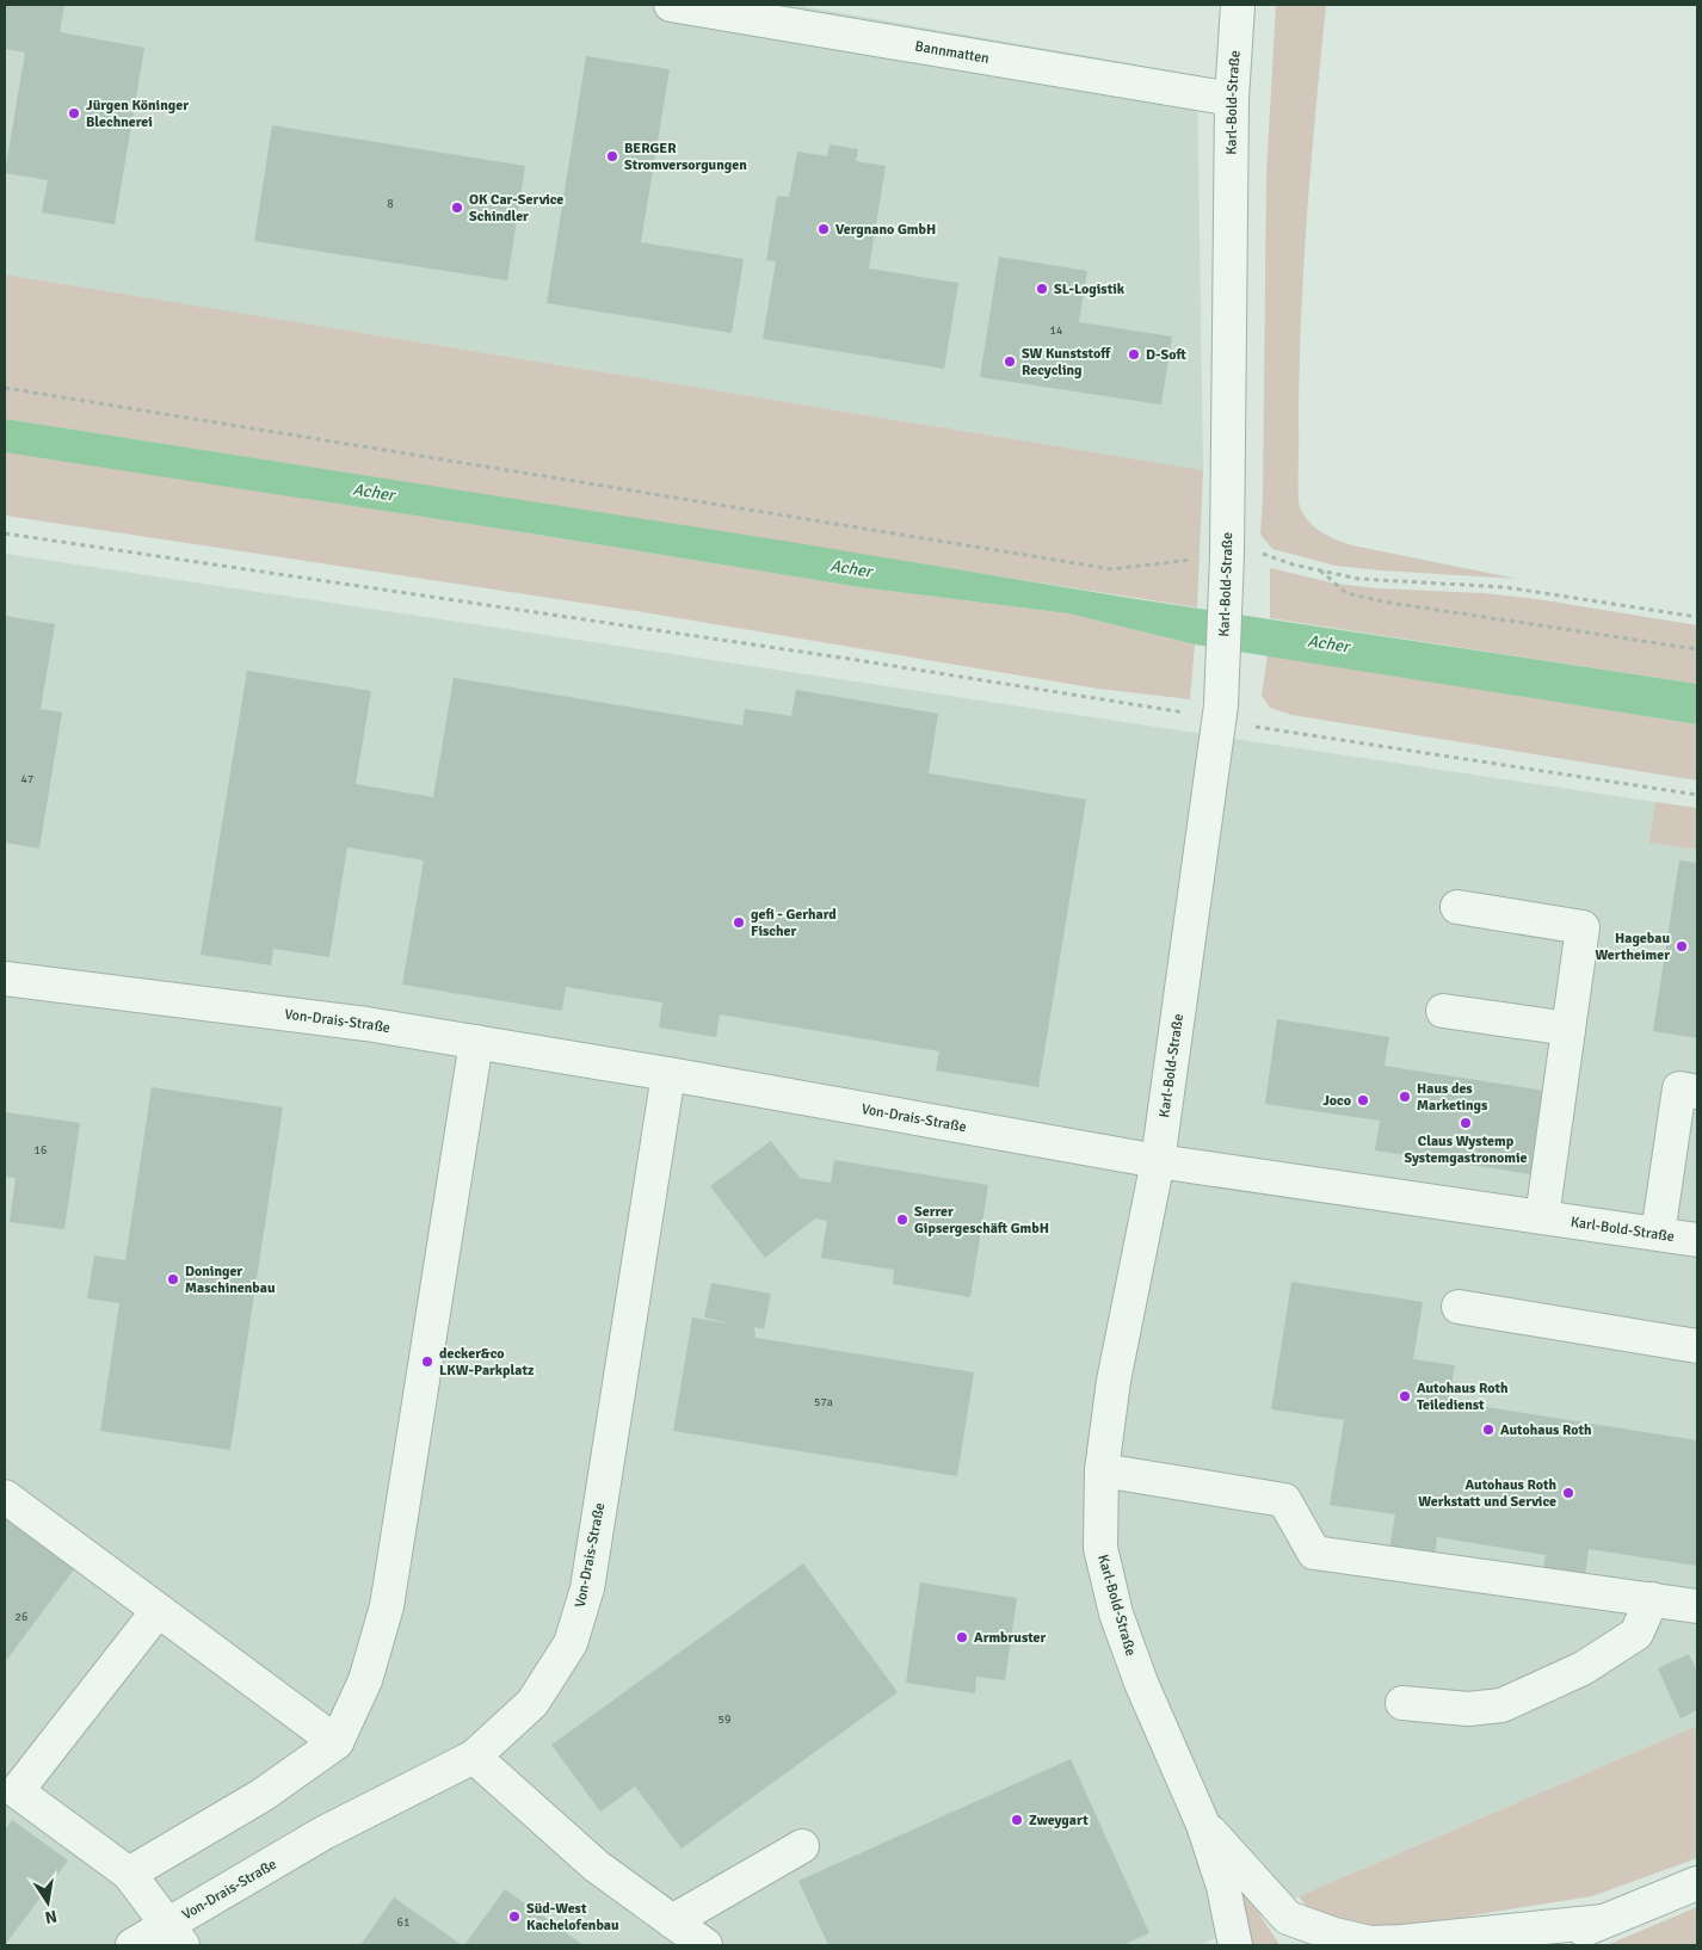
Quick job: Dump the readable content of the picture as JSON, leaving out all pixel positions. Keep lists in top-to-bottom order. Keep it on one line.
{"streets":{"street":["Bannmatten","Karl-Bold-Straße","Von-Drais-Straße"]},"crossings":[["Bannmatten","Karl-Bold-Straße"],["Karl-Bold-Straße","Von-Drais-Straße"]],"water":["Acher"],"places":["Jürgen Köninger Blechnerei","BERGER Stromversorgungen","OK Car-Service Schindler","Vergnano GmbH","SL-Logistik","D-Soft","SW Kunststoff Recycling","gefi - Gerhard Fischer","Hagebau Wertheimer","Haus des Marketings","Joco","Claus Wystemp Systemgastronomie","Serrer Gipsergeschäft GmbH","Doninger Maschinenbau","decker&co LKW-Parkplatz","Autohaus Roth Teiledienst","Autohaus Roth","Autohaus Roth Werkstatt und Service","Armbruster","Zweygart","Süd-West Kachelofenbau"],"house_numbers":["8","14","47","16","57a","26","59","61"],"north":"bottom"}
